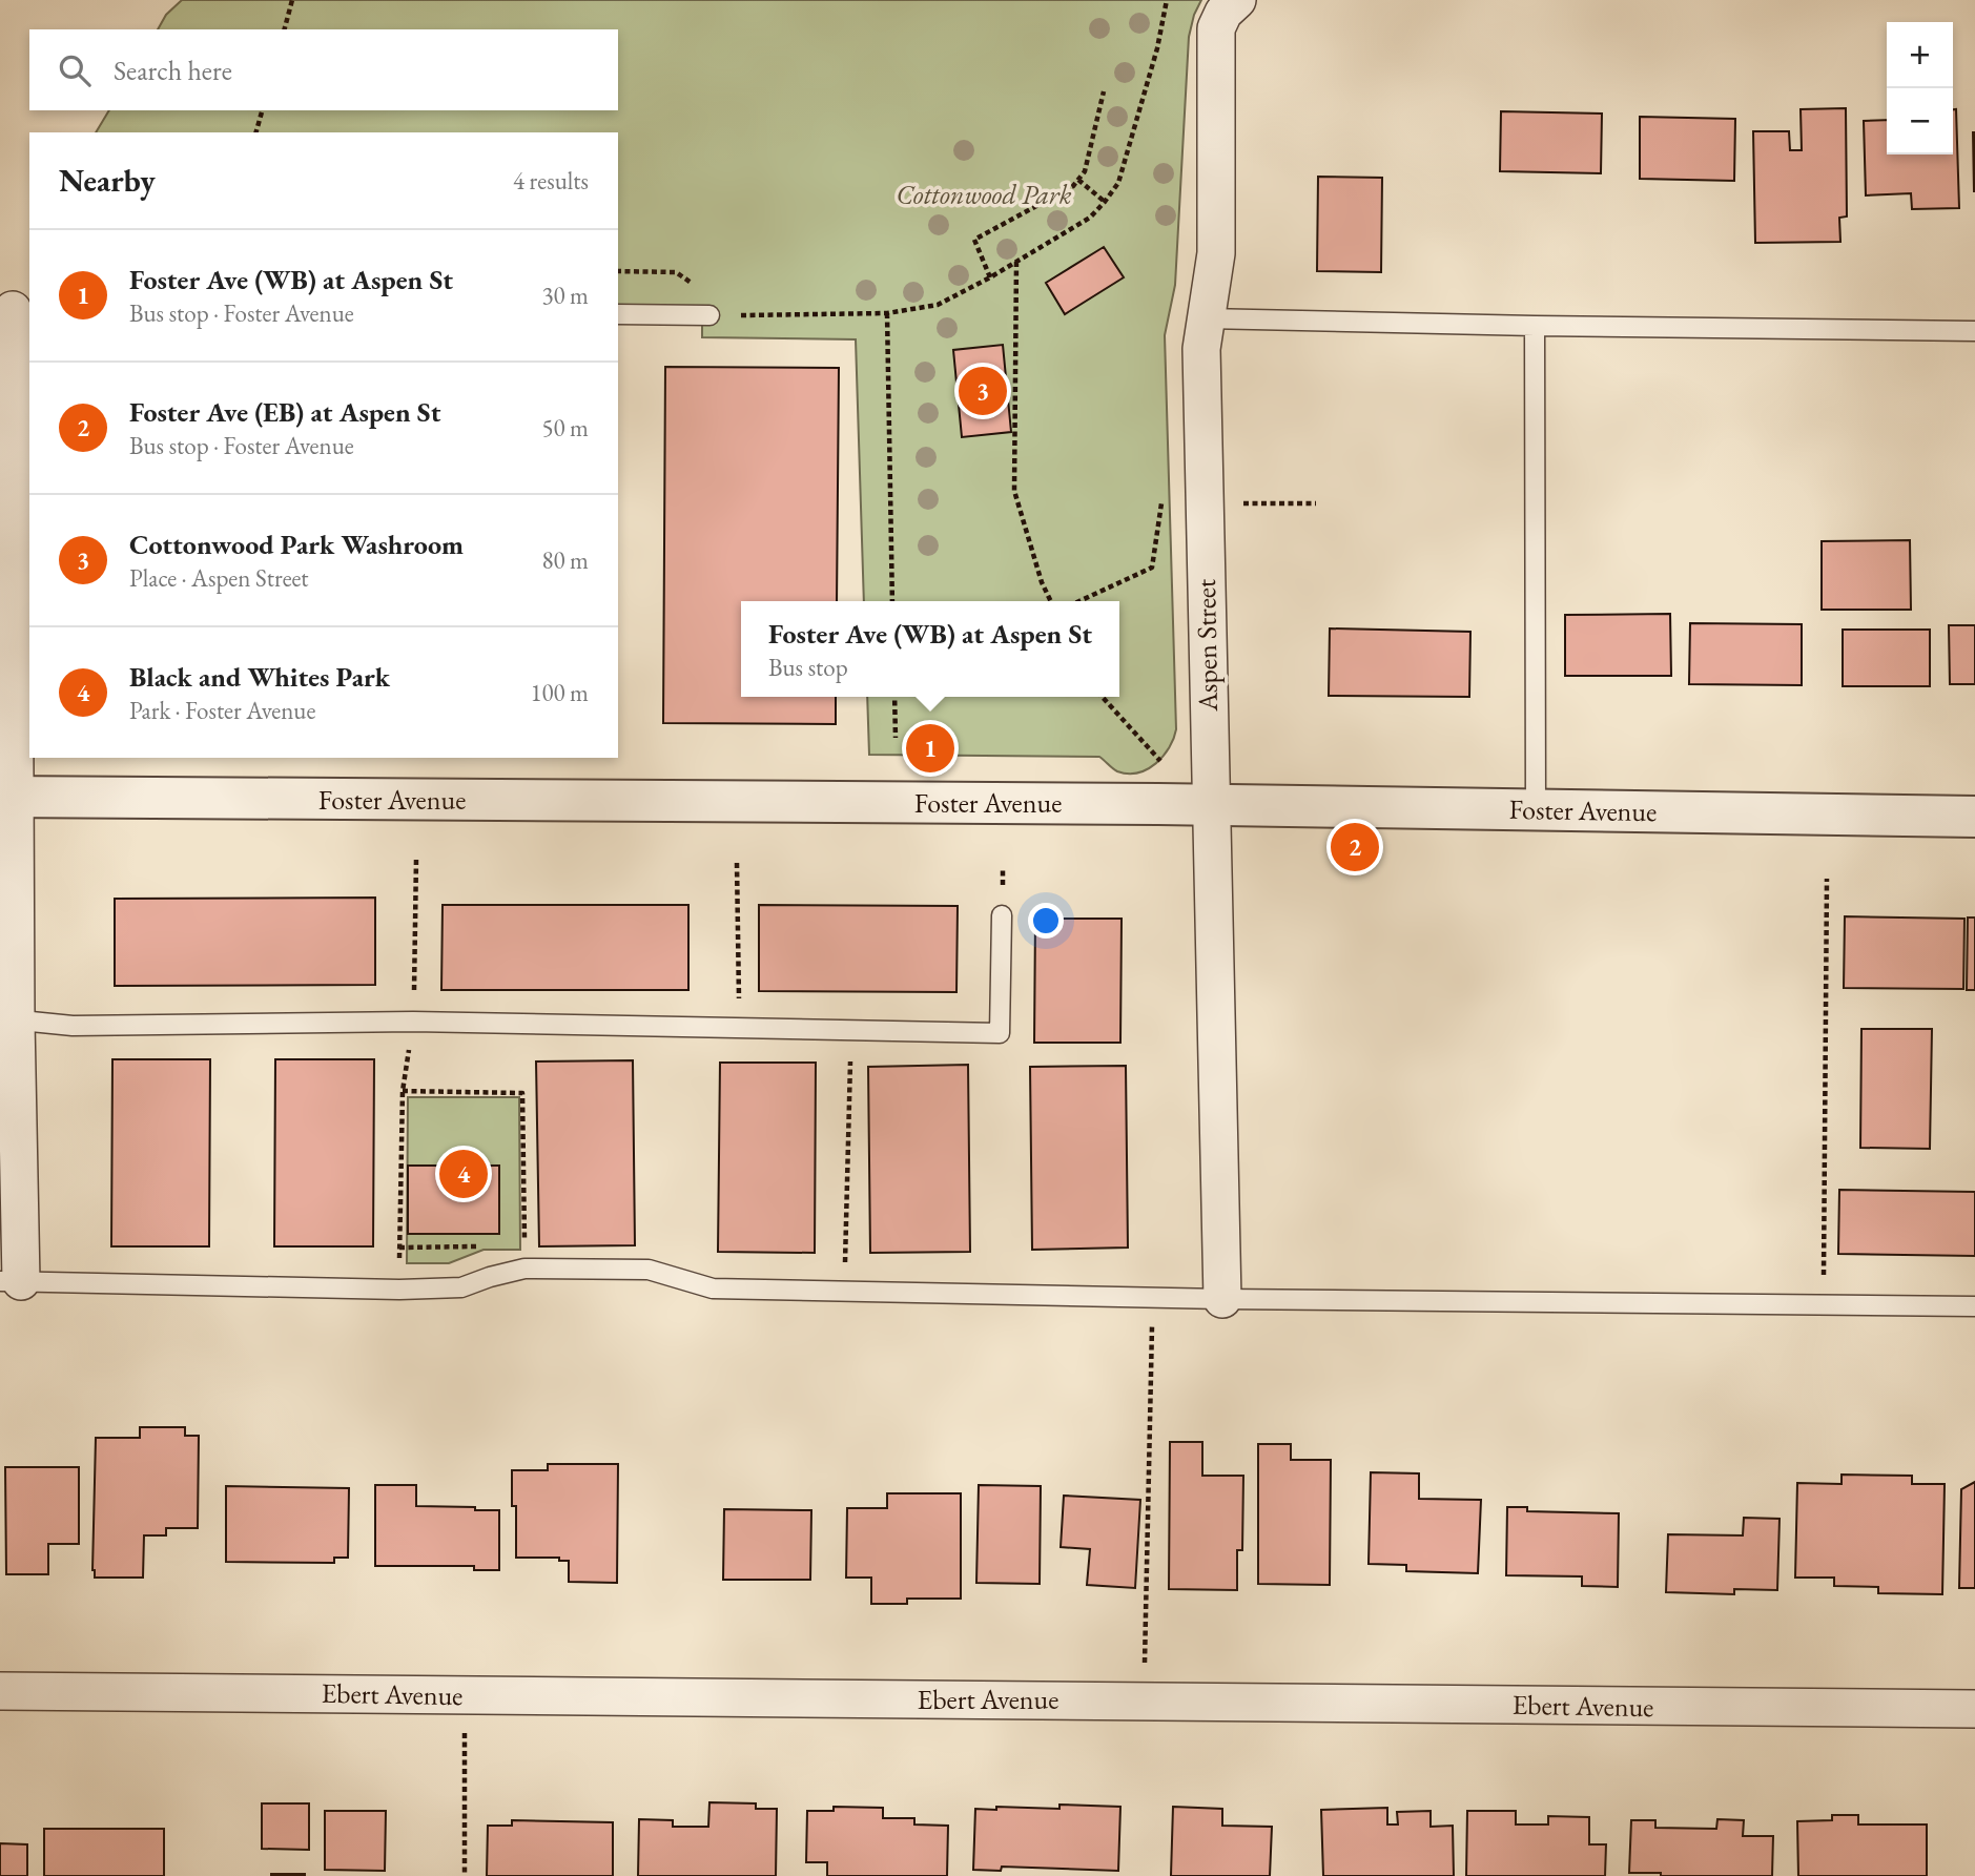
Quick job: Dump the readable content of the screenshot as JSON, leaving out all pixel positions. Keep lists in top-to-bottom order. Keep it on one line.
{"streets":{"street":["Aspen Street","Foster Avenue","Ebert Avenue"]},"crossings":[["Aspen Street","Foster Avenue"]],"parks":["Cottonwood Park"],"page":{"map_buttons":["+","−"],"search":"Search here","heading":["Nearby","4 results"],"list":[{"mark":"1","name":"Foster Ave (WB) at Aspen St","note":"Bus stop · Foster Avenue","value":"30 m"},{"mark":"2","name":"Foster Ave (EB) at Aspen St","note":"Bus stop · Foster Avenue","value":"50 m"},{"mark":"3","name":"Cottonwood Park Washroom","note":"Place · Aspen Street","value":"80 m"},{"mark":"4","name":"Black and Whites Park","note":"Park · Foster Avenue","value":"100 m"}],"pins":["3","1","2","4"],"popup":["Foster Ave (WB) at Aspen St","Bus stop"]}}
